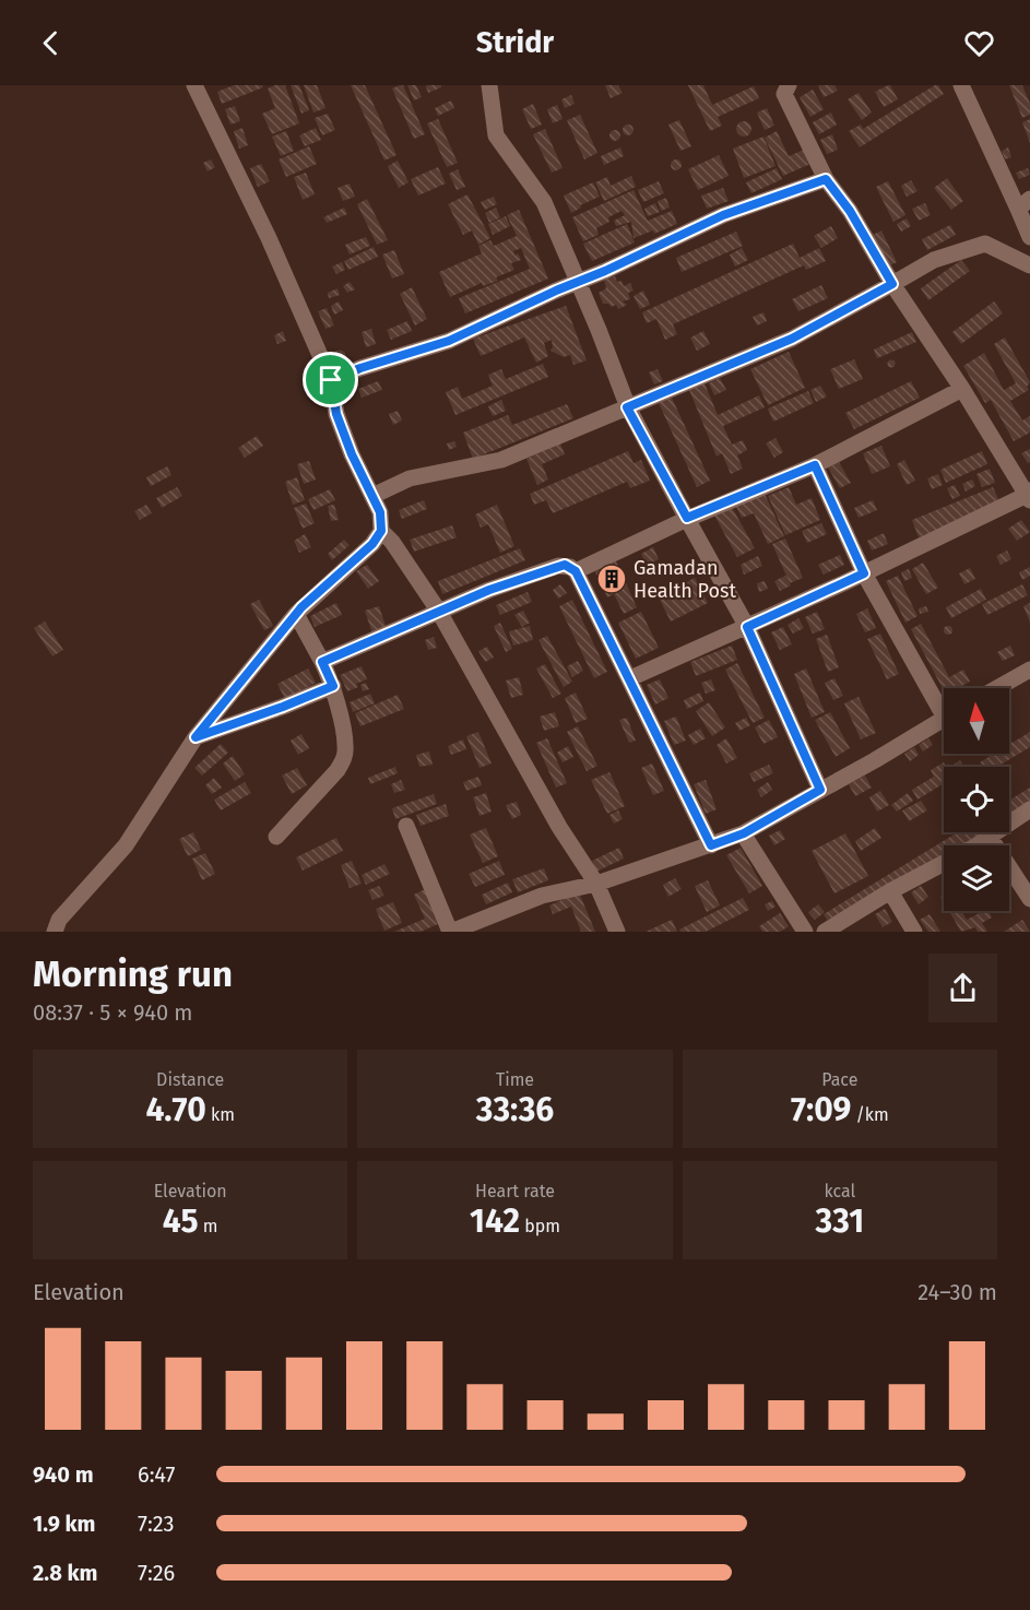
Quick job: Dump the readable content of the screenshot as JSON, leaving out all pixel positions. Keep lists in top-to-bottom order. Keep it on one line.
{"places":{"building":["Gamadan Health Post"]},"north":"top","page":{"header":"Stridr","heading":["Morning run","08:37 · 5 × 940 m"],"stats":[["Distance","4.70 km"],["Time","33:36"],["Pace","7:09 /km"],["Elevation","45 m"],["Heart rate","142 bpm"],["kcal","331"]],"chart":["Elevation","24–30 m"],"list":[{"name":"940 m","note":"6:47"},{"name":"1.9 km","note":"7:23"},{"name":"2.8 km","note":"7:26"}]}}
